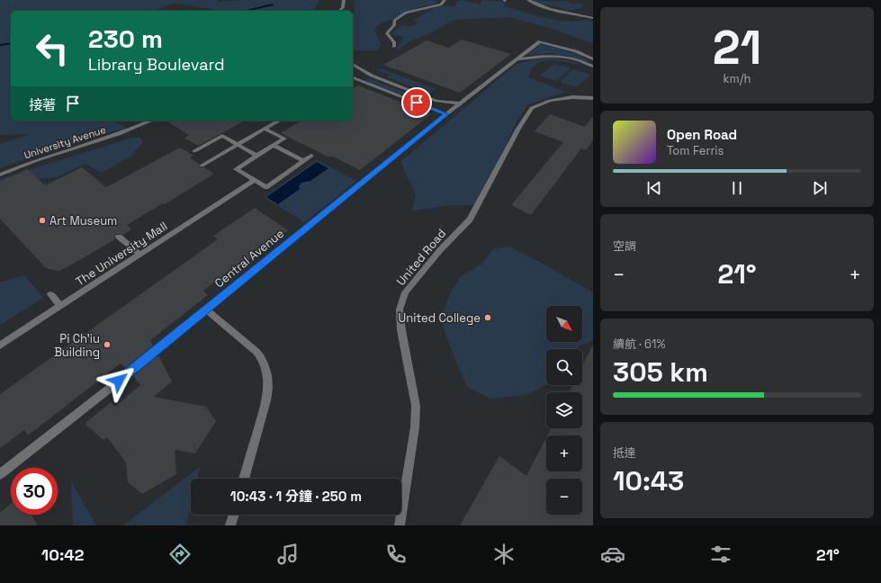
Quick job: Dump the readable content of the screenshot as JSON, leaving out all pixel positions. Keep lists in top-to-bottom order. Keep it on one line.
{"streets":{"street":["University Avenue","The University Mall","United Road","Central Avenue"]},"places":["Art Museum","United College","Pi Ch'iu Building"],"north":"bottom right","page":{"tile":[["21","km/h"],"空調",["續航 · 61%","305 km"],["抵達","10:43"]],"turn":["230 m","Library Boulevard"],"then":"接著","song":["Open Road","Tom Ferris"],"heat":["−","21°","+"],"map_buttons":["+","−"],"limit":"30","trip":"10:43 · 1 分鐘 · 250 m","tabs":["10:42","21°"]}}
